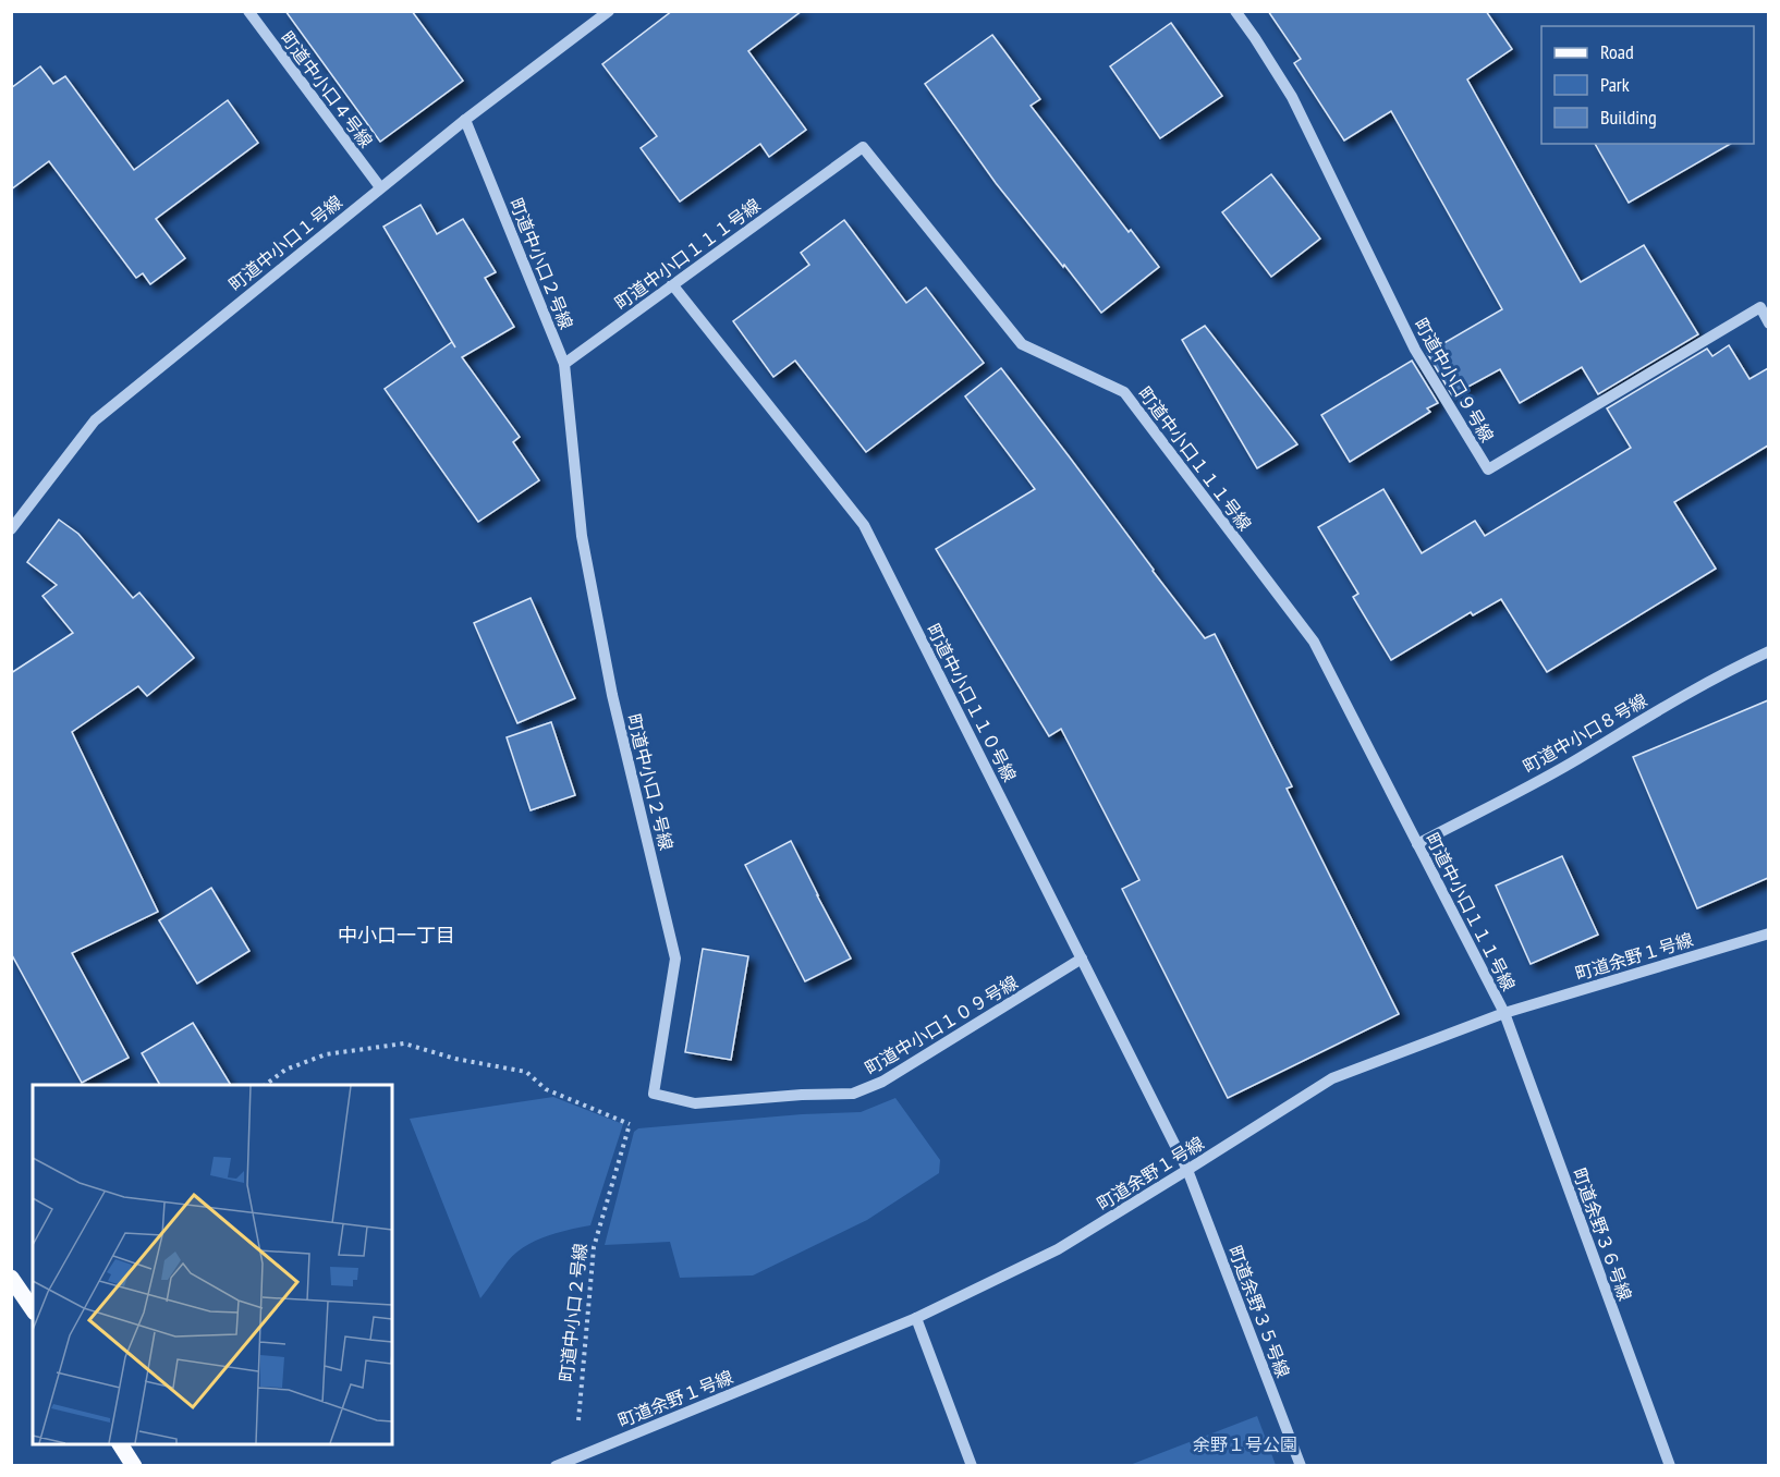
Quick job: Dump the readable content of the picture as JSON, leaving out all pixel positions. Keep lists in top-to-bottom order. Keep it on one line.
{"streets":{"street":["町道中小口４号線","町道中小口１号線","町道中小口１１１号線","町道中小口２号線","町道中小口９号線","町道中小口１１０号線","町道中小口８号線","町道余野１号線","町道中小口１０９号線","町道余野３６号線","町道余野３５号線"]},"crossings":[["町道中小口４号線","町道中小口１号線"],["町道中小口１号線","町道中小口２号線"],["町道中小口１１１号線","町道中小口２号線"],["町道中小口１１１号線","町道中小口１１０号線"],["町道中小口１１１号線","町道中小口８号線"],["町道中小口１１１号線","町道余野１号線"],["町道中小口１１１号線","町道余野３６号線"],["町道中小口２号線","町道余野１号線"],["町道中小口２号線","町道中小口１０９号線"],["町道中小口１１０号線","町道余野１号線"],["町道中小口１１０号線","町道中小口１０９号線"],["町道中小口１１０号線","町道余野３５号線"],["町道余野１号線","町道余野３６号線"],["町道余野１号線","町道余野３５号線"]],"districts":["中小口一丁目"],"parks":["余野１号公園"],"legend":["Road","Park","Building"]}
